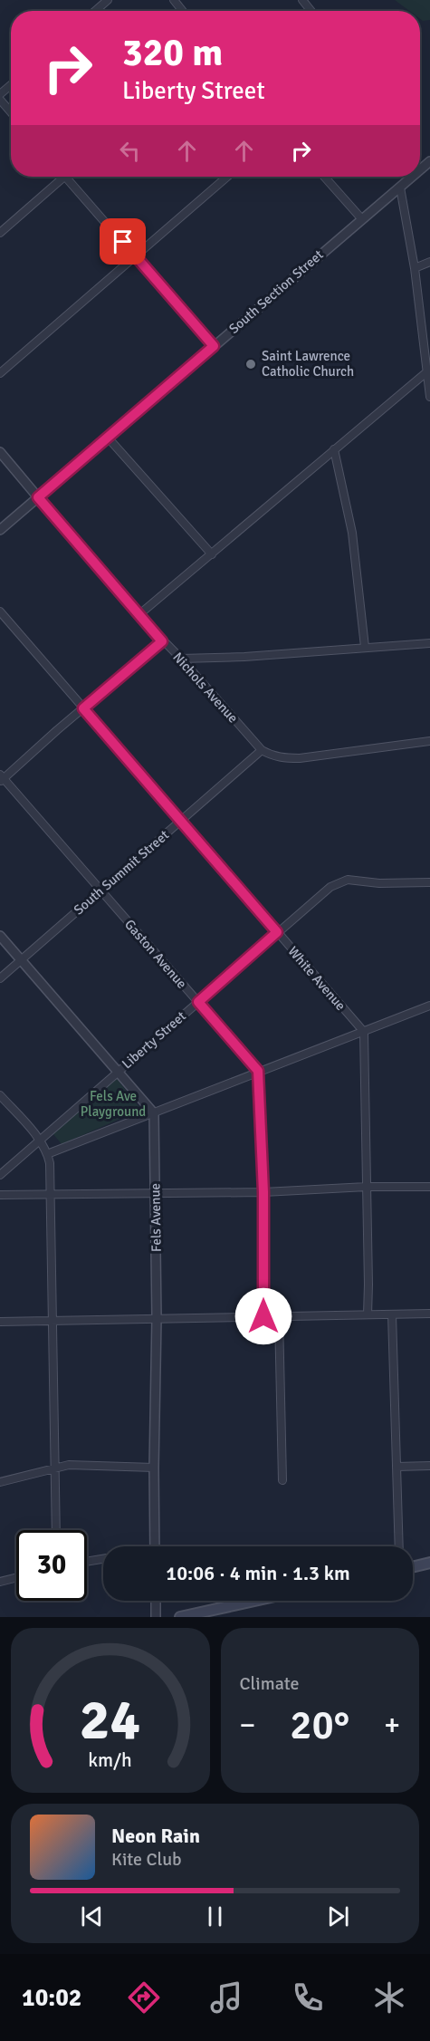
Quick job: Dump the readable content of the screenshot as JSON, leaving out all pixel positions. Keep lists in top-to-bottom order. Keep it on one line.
{"streets":{"street":["South Section Street","Nichols Avenue","South Summit Street","Gaston Avenue","White Avenue","Liberty Street","Fels Avenue"]},"crossings":[["South Section Street","Nichols Avenue"],["Nichols Avenue","South Summit Street"],["South Summit Street","Gaston Avenue"],["South Summit Street","White Avenue"],["Gaston Avenue","Liberty Street"],["White Avenue","Liberty Street"]],"parks":["Fels Ave Playground"],"places":["Saint Lawrence Catholic Church"],"page":{"turn":["320 m","Liberty Street"],"limit":"30","trip":"10:06 · 4 min · 1.3 km","tile":"Climate","heat":["−","20°","+"],"song":["Neon Rain","Kite Club"],"tabs":"10:02","gauge":["24","km/h"]}}
